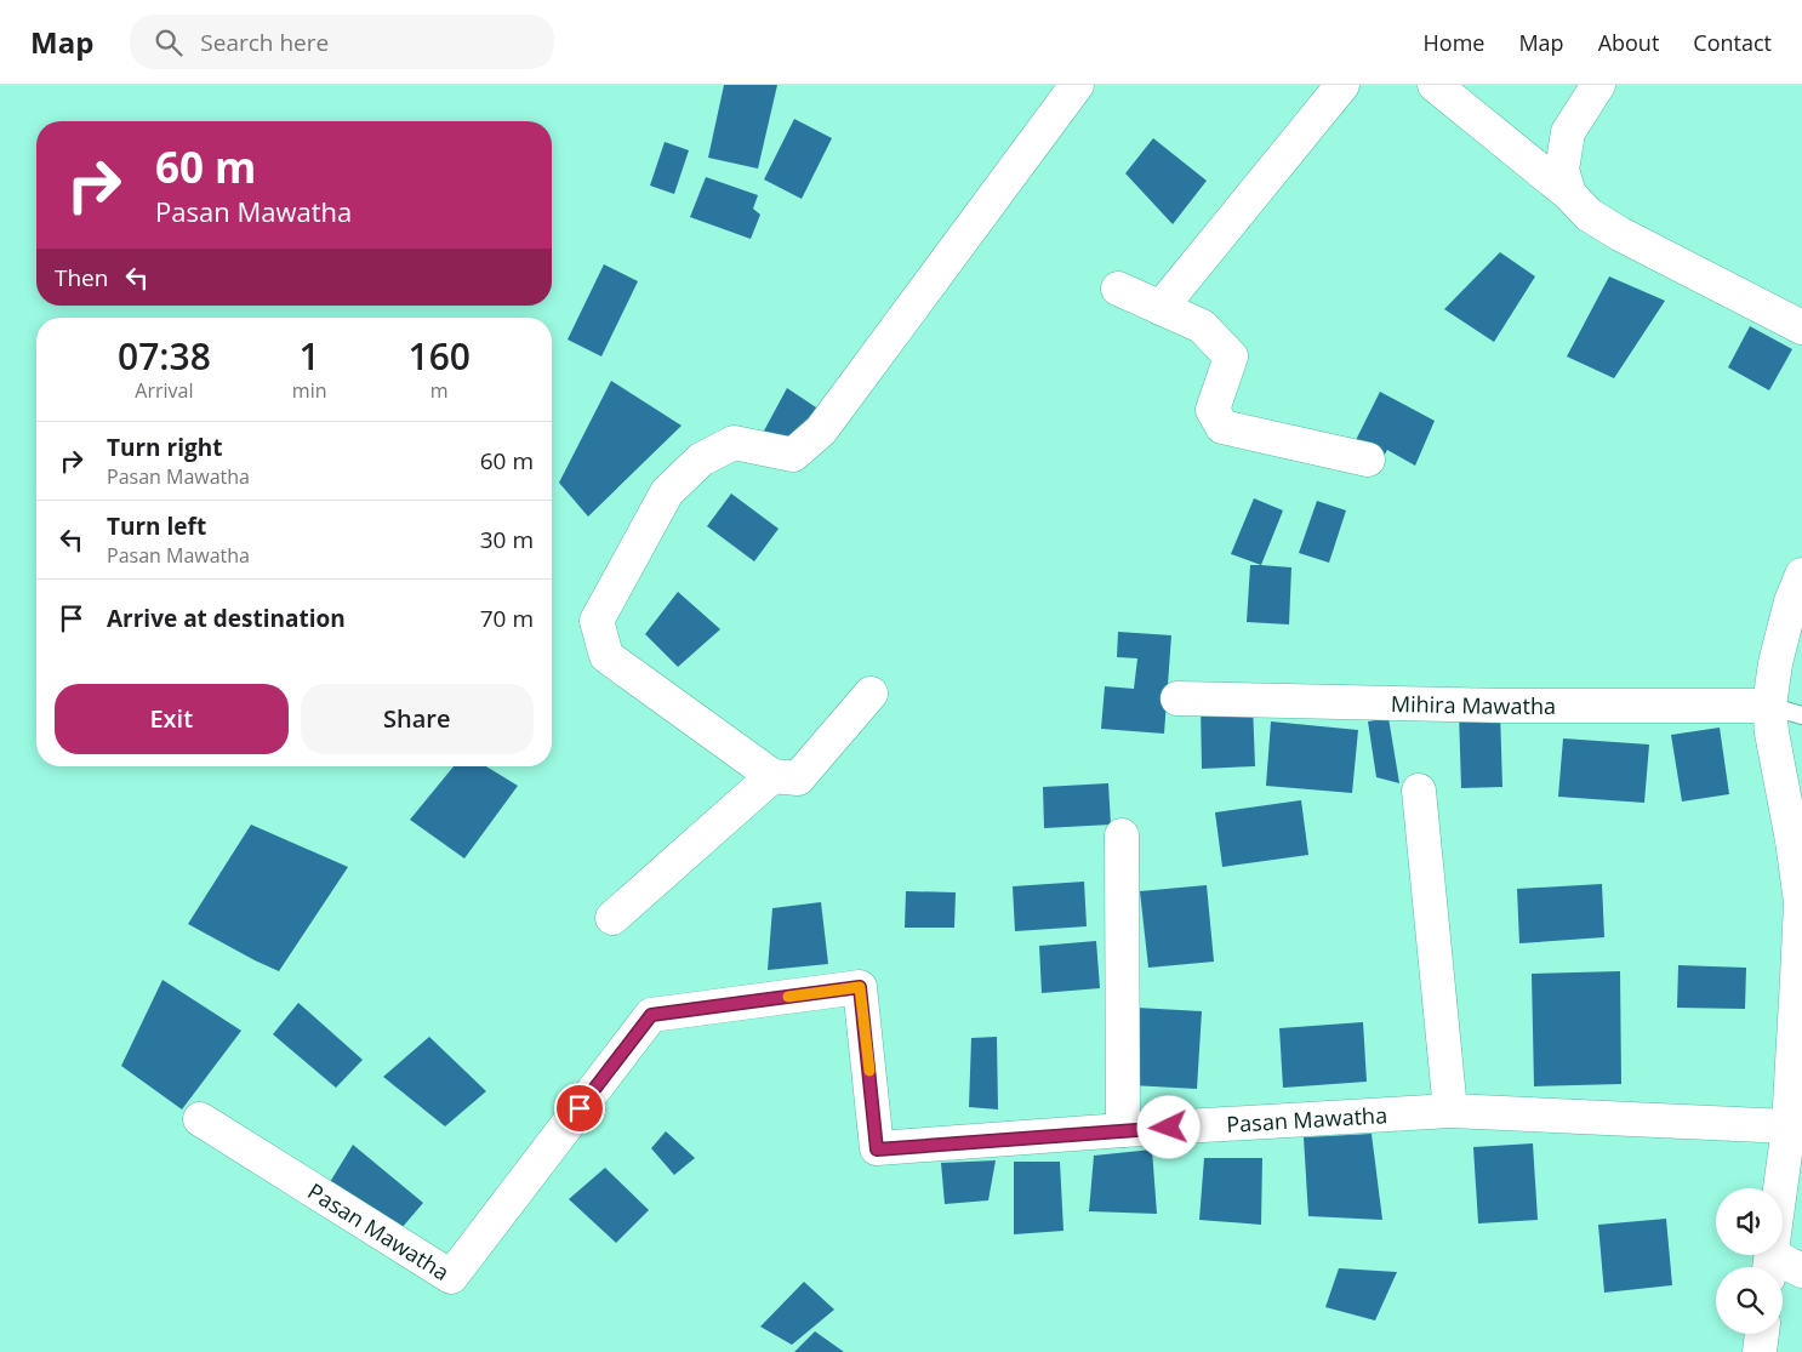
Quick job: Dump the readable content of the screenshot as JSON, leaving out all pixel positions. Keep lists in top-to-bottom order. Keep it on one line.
{"streets":{"street":["Mihira Mawatha","Pasan Mawatha"]},"page":{"header":"Map","search":"Search here","nav":["Home","Map","About","Contact"],"turn":["60 m","Pasan Mawatha"],"then":"Then","eta":["07:38","Arrival","1","min","160","m"],"list":[{"name":"Turn right","note":"Pasan Mawatha","value":"60 m"},{"name":"Turn left","note":"Pasan Mawatha","value":"30 m"},{"name":"Arrive at destination","value":"70 m"}],"buttons":["Exit","Share"]}}
